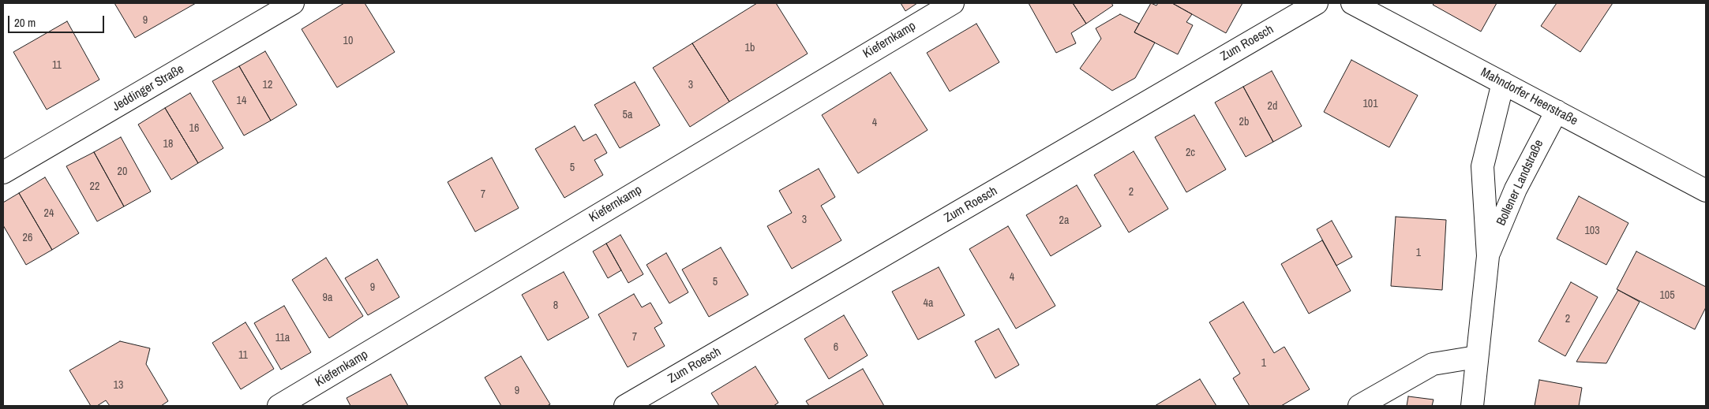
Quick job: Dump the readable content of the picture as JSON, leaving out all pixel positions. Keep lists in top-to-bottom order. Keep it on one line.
{"streets":{"street":["Kiefernkamp","Zum Roesch","Jeddinger Straße","Mahndorfer Heerstraße","Bollener Landstraße"]},"crossings":[["Mahndorfer Heerstraße","Bollener Landstraße"]],"house_numbers":["9","10","1b","11","12","3","14","101","2d","5a","2b","4","16","18","2c","5","20","22","2","7","24","3","2a","103","26","1","4","5","9","105","9a","4a","8","2","7","11a","6","11","1","13","9"],"scale_bar":"20 m"}
